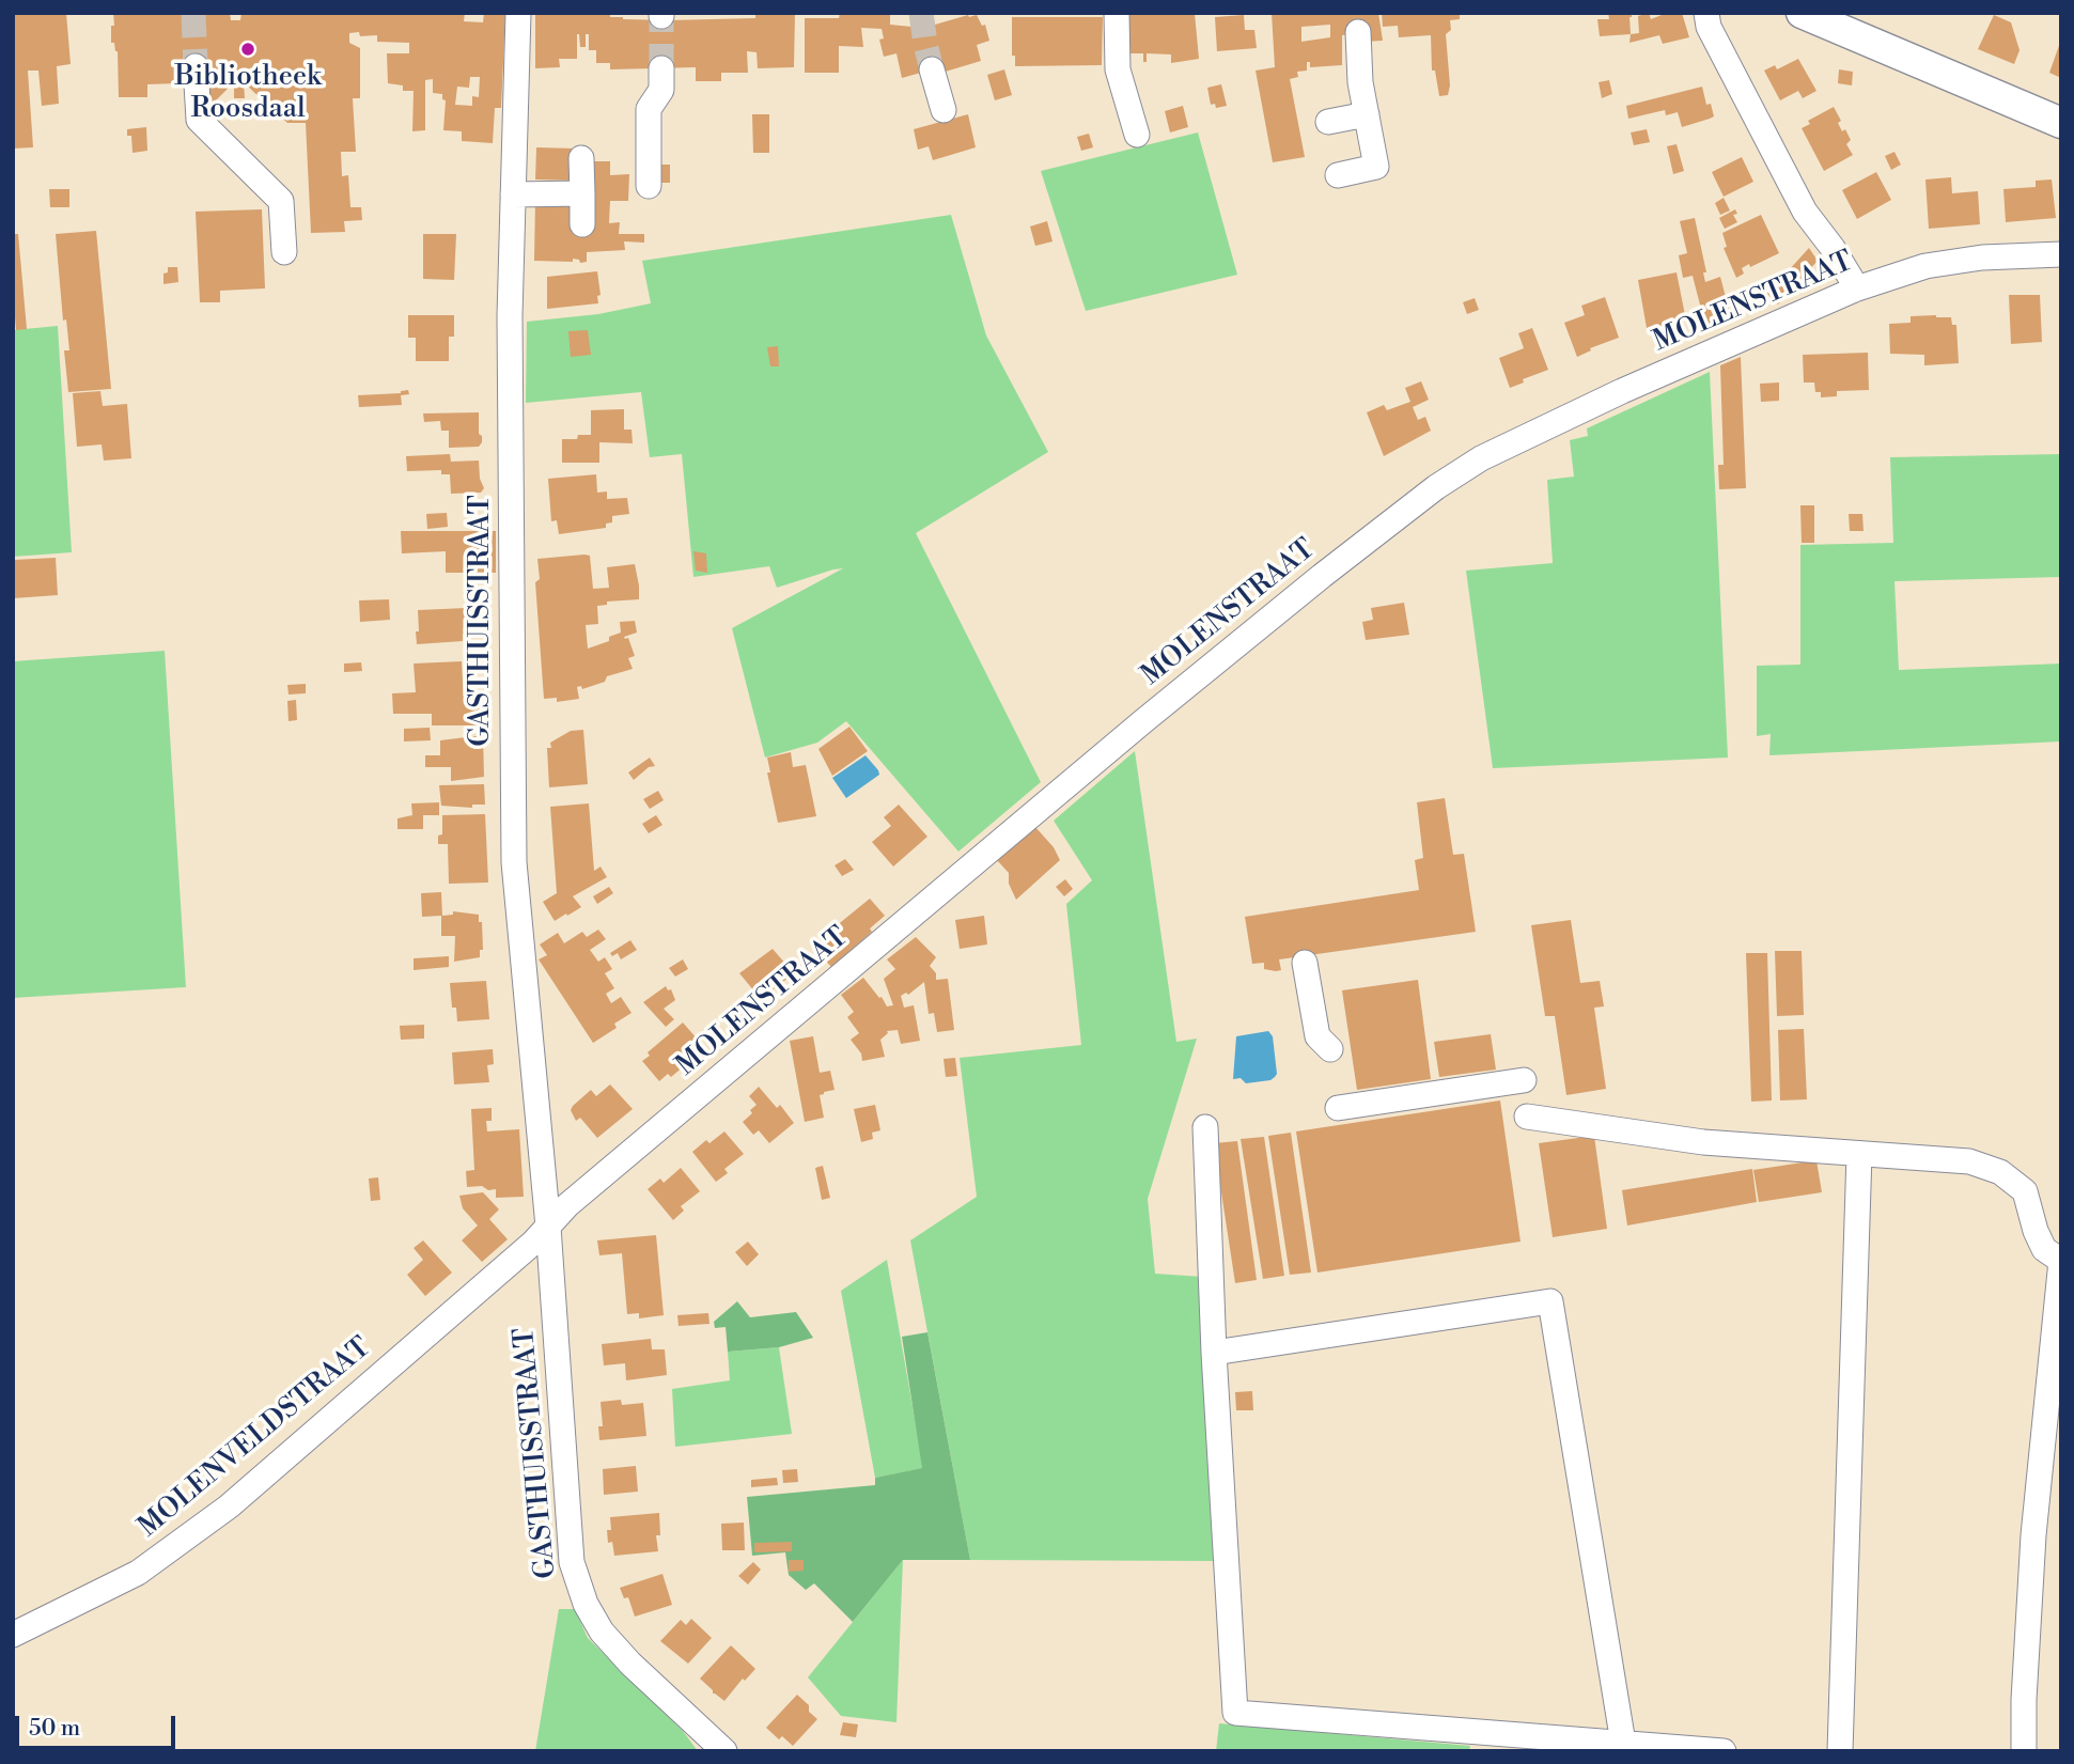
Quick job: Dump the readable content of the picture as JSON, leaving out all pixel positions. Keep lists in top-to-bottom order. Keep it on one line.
{"streets":{"street":["MOLENSTRAAT","GASTHUISSTRAAT","MOLENVELDSTRAAT"]},"crossings":[["MOLENSTRAAT","GASTHUISSTRAAT"],["MOLENSTRAAT","MOLENVELDSTRAAT"],["GASTHUISSTRAAT","MOLENVELDSTRAAT"]],"places":["Bibliotheek Roosdaal"],"scale_bar":"50 m"}
